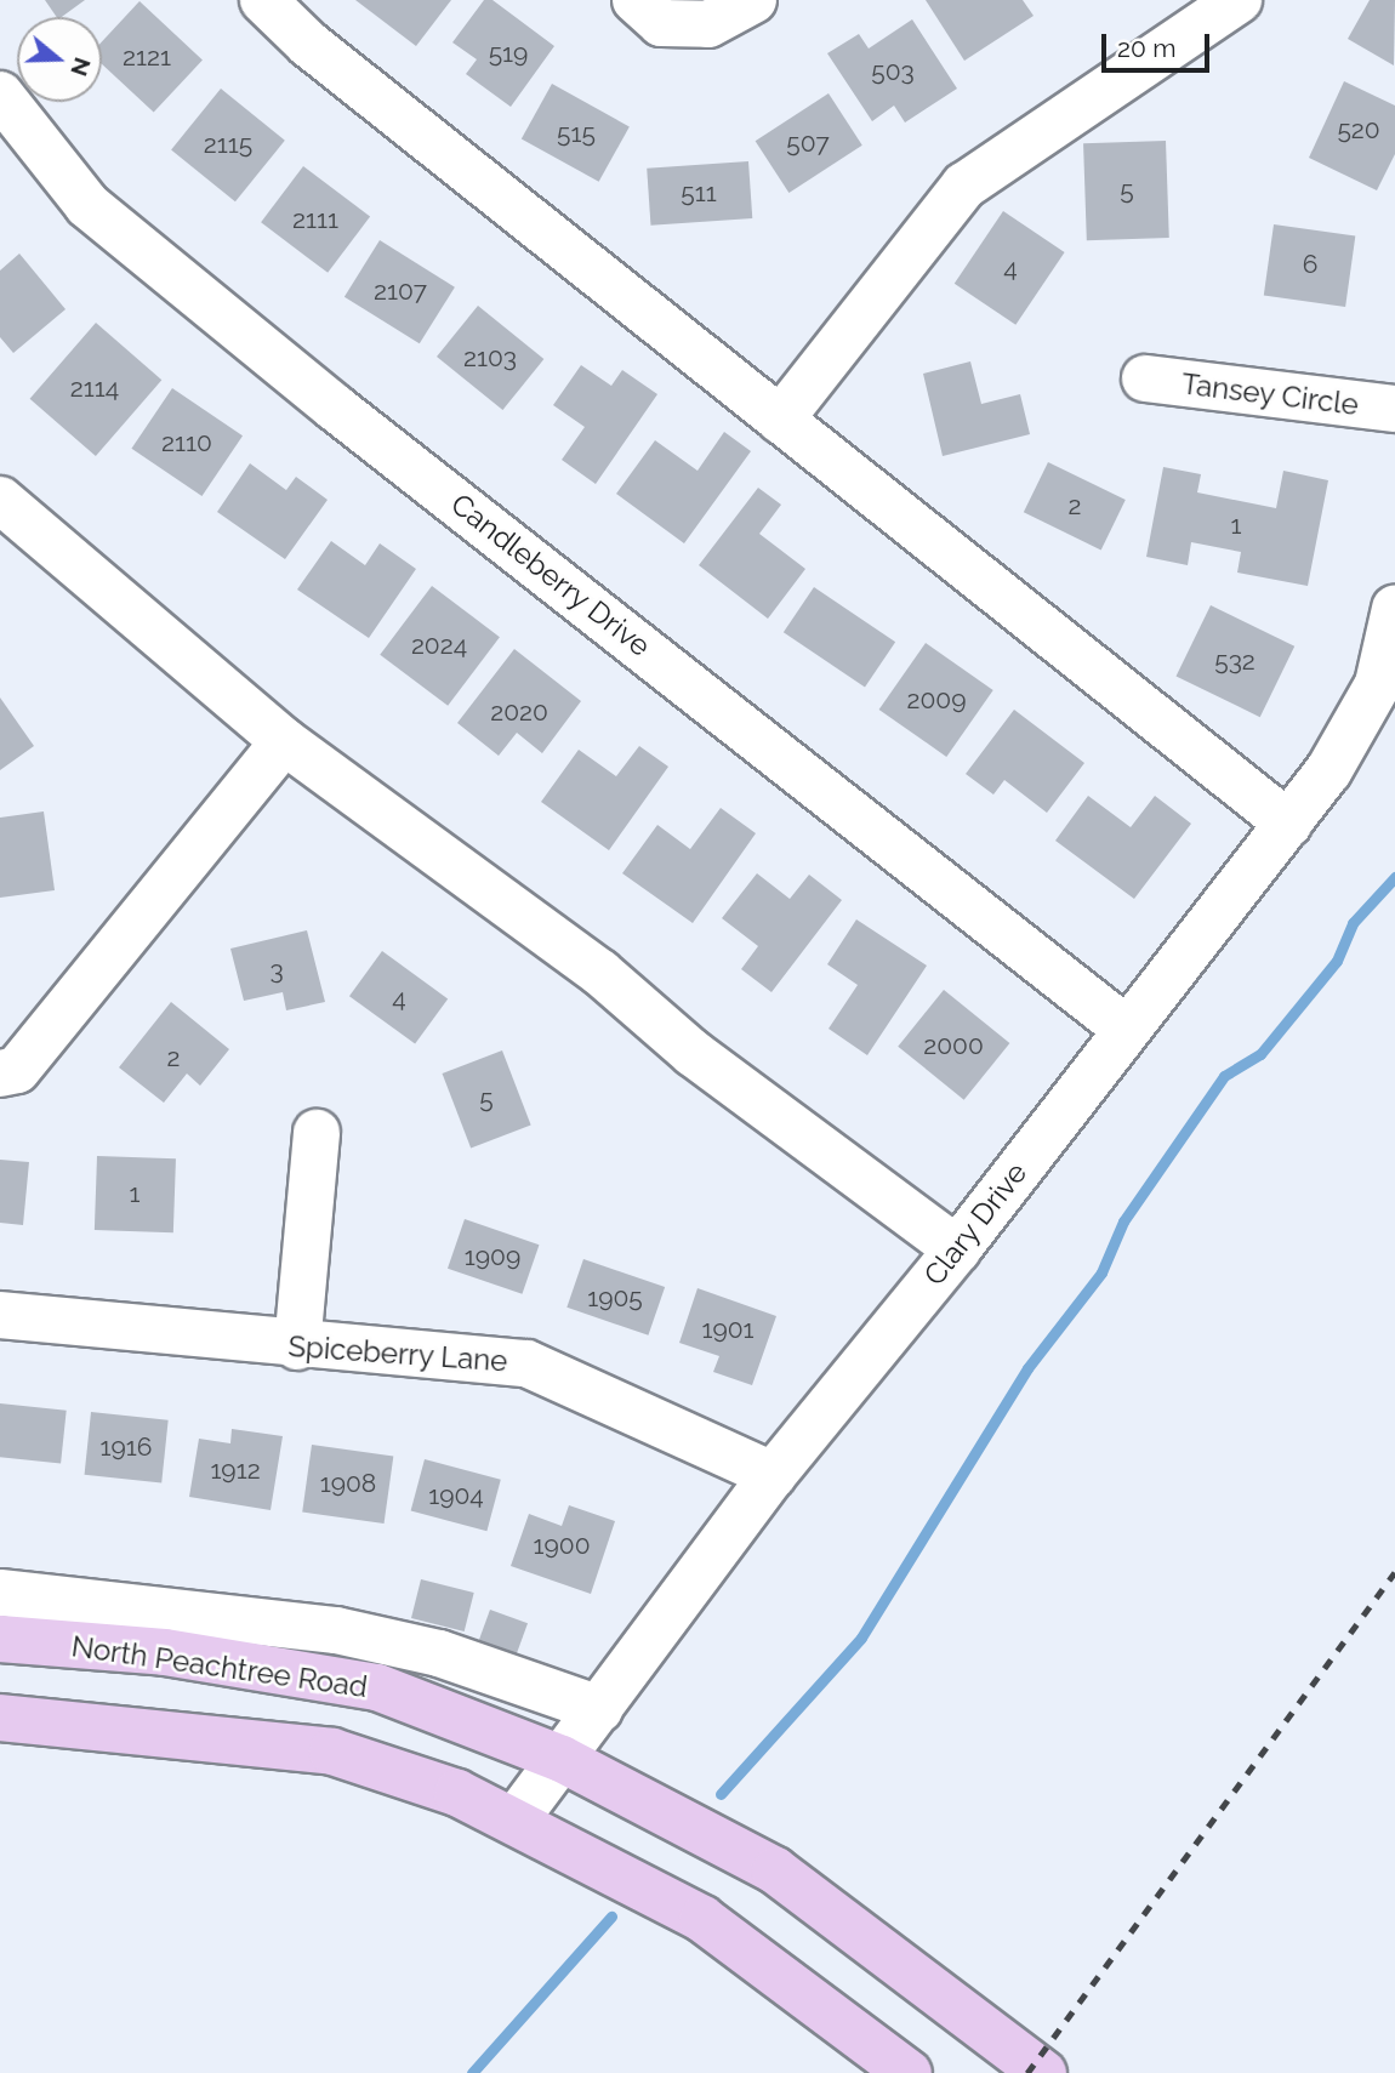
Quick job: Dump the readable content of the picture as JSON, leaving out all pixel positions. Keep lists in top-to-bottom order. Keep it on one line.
{"streets":{"main road":["North Peachtree Road"],"street":["Tansey Circle","Candleberry Drive","Clary Drive","Spiceberry Lane"]},"crossings":[["Candleberry Drive","Clary Drive"],["Clary Drive","Spiceberry Lane"],["Clary Drive","North Peachtree Road"]],"house_numbers":["519","2121","503","520","515","507","2115","5","511","2111","6","4","2107","2103","2114","2110","2","1","2024","532","2009","2020","3","4","2000","2","5","1","1909","1905","1901","1916","1912","1908","1904","1900"],"scale_bar":"20 m","north":"right"}
